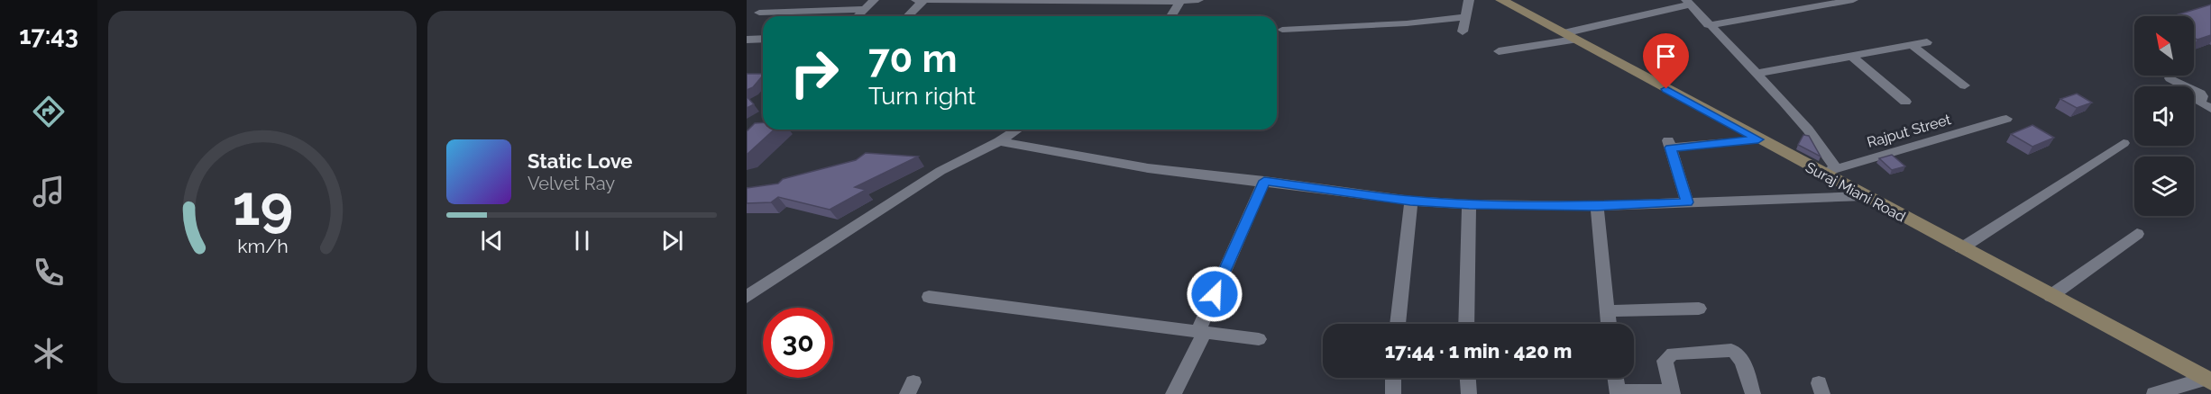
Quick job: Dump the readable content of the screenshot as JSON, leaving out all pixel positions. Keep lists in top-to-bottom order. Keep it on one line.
{"streets":{"street":["Rajput Street","Suraj Miani Road"]},"crossings":[["Rajput Street","Suraj Miani Road"]],"north":"top left","page":{"tabs":"17:43","turn":["70 m","Turn right"],"song":["Static Love","Velvet Ray"],"limit":"30","trip":"17:44 · 1 min · 420 m","gauge":["19","km/h"]}}
